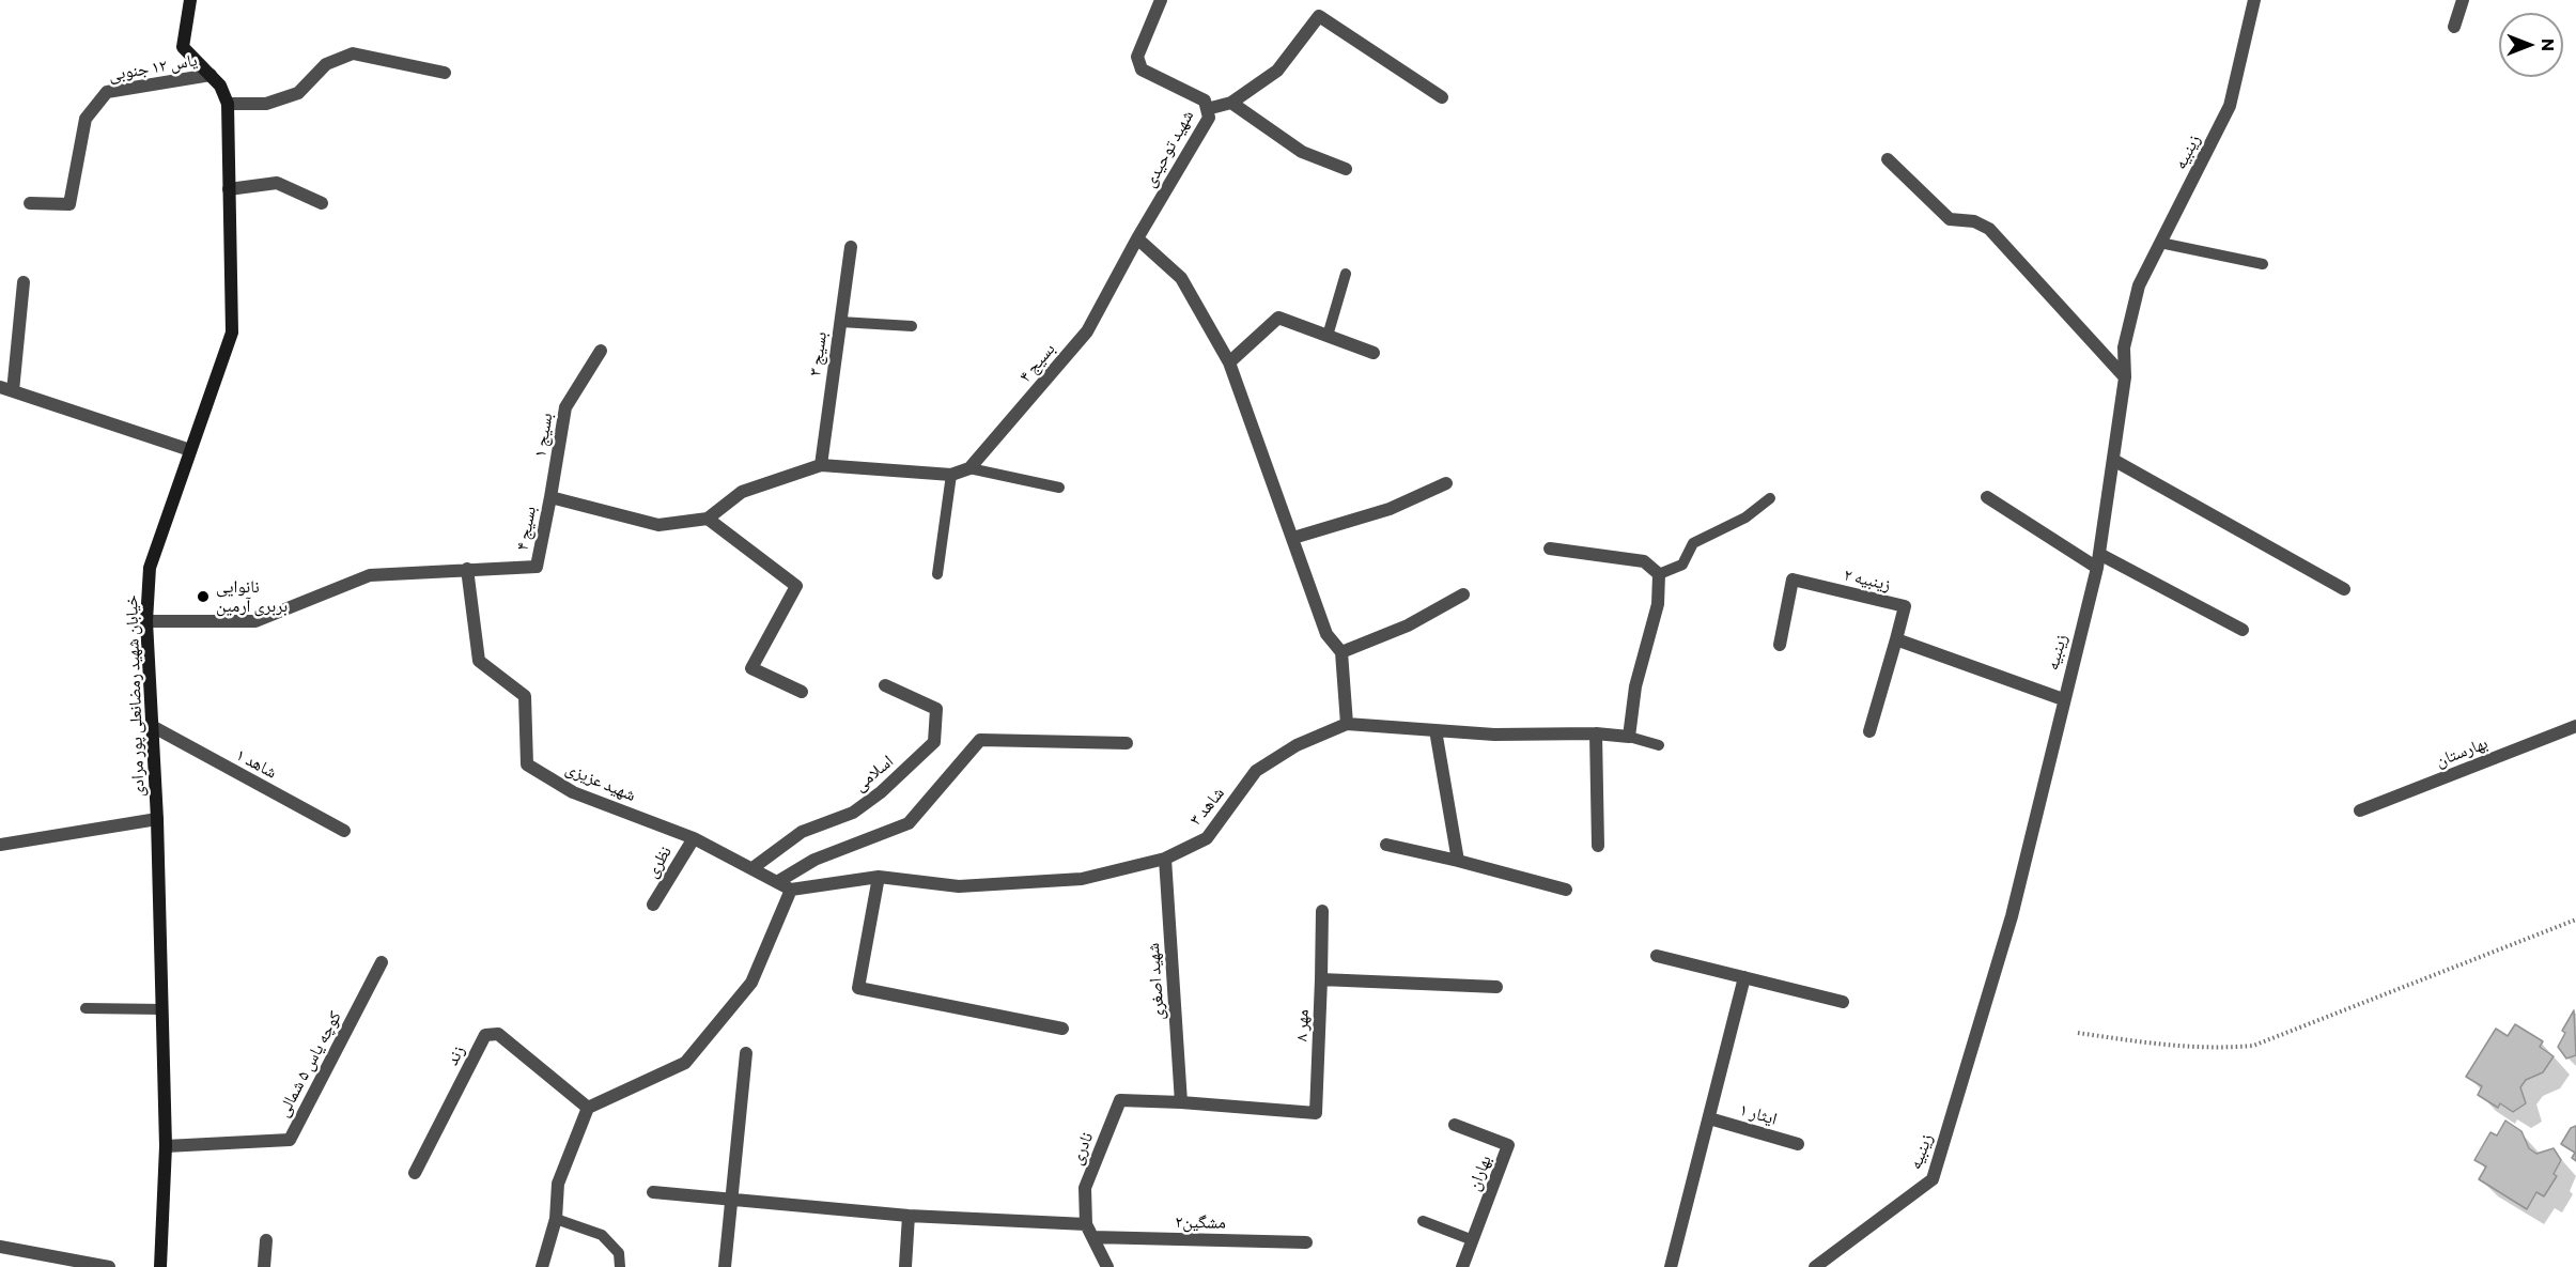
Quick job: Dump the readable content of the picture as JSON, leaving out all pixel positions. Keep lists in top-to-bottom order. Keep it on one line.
{"streets":{"street":["یاس ۱۲ جنوبی","شهید توحیدی","زینبیه","بسیج ۳","بسیج ۴","بسیج ۱","زینبیه ۲","خیابان شهید رمضانعلی پور مرادی","بهارستان","شاهد ۱","اسلامی","شهید عزیزی","شاهد ۳","نظری","شهید اصغری","مهر ۸","زند","کوچه یاس ۵ شمالی","ایثار ۱","نادری","بهاران","مشگین۲"]},"crossings":[["شهید توحیدی","بسیج ۴"],["بسیج ۴","بسیج ۱"],["بسیج ۴","شهید عزیزی"],["خیابان شهید رمضانعلی پور مرادی","شاهد ۱"],["خیابان شهید رمضانعلی پور مرادی","کوچه یاس ۵ شمالی"],["اسلامی","شهید عزیزی"],["شهید عزیزی","شاهد ۳"],["شهید عزیزی","نظری"],["شاهد ۳","شهید اصغری"],["شهید اصغری","مهر ۸"],["شهید اصغری","نادری"],["مهر ۸","نادری"],["نادری","مشگین۲"]],"places":["نانوایی بربری آرمین"],"north":"right"}
